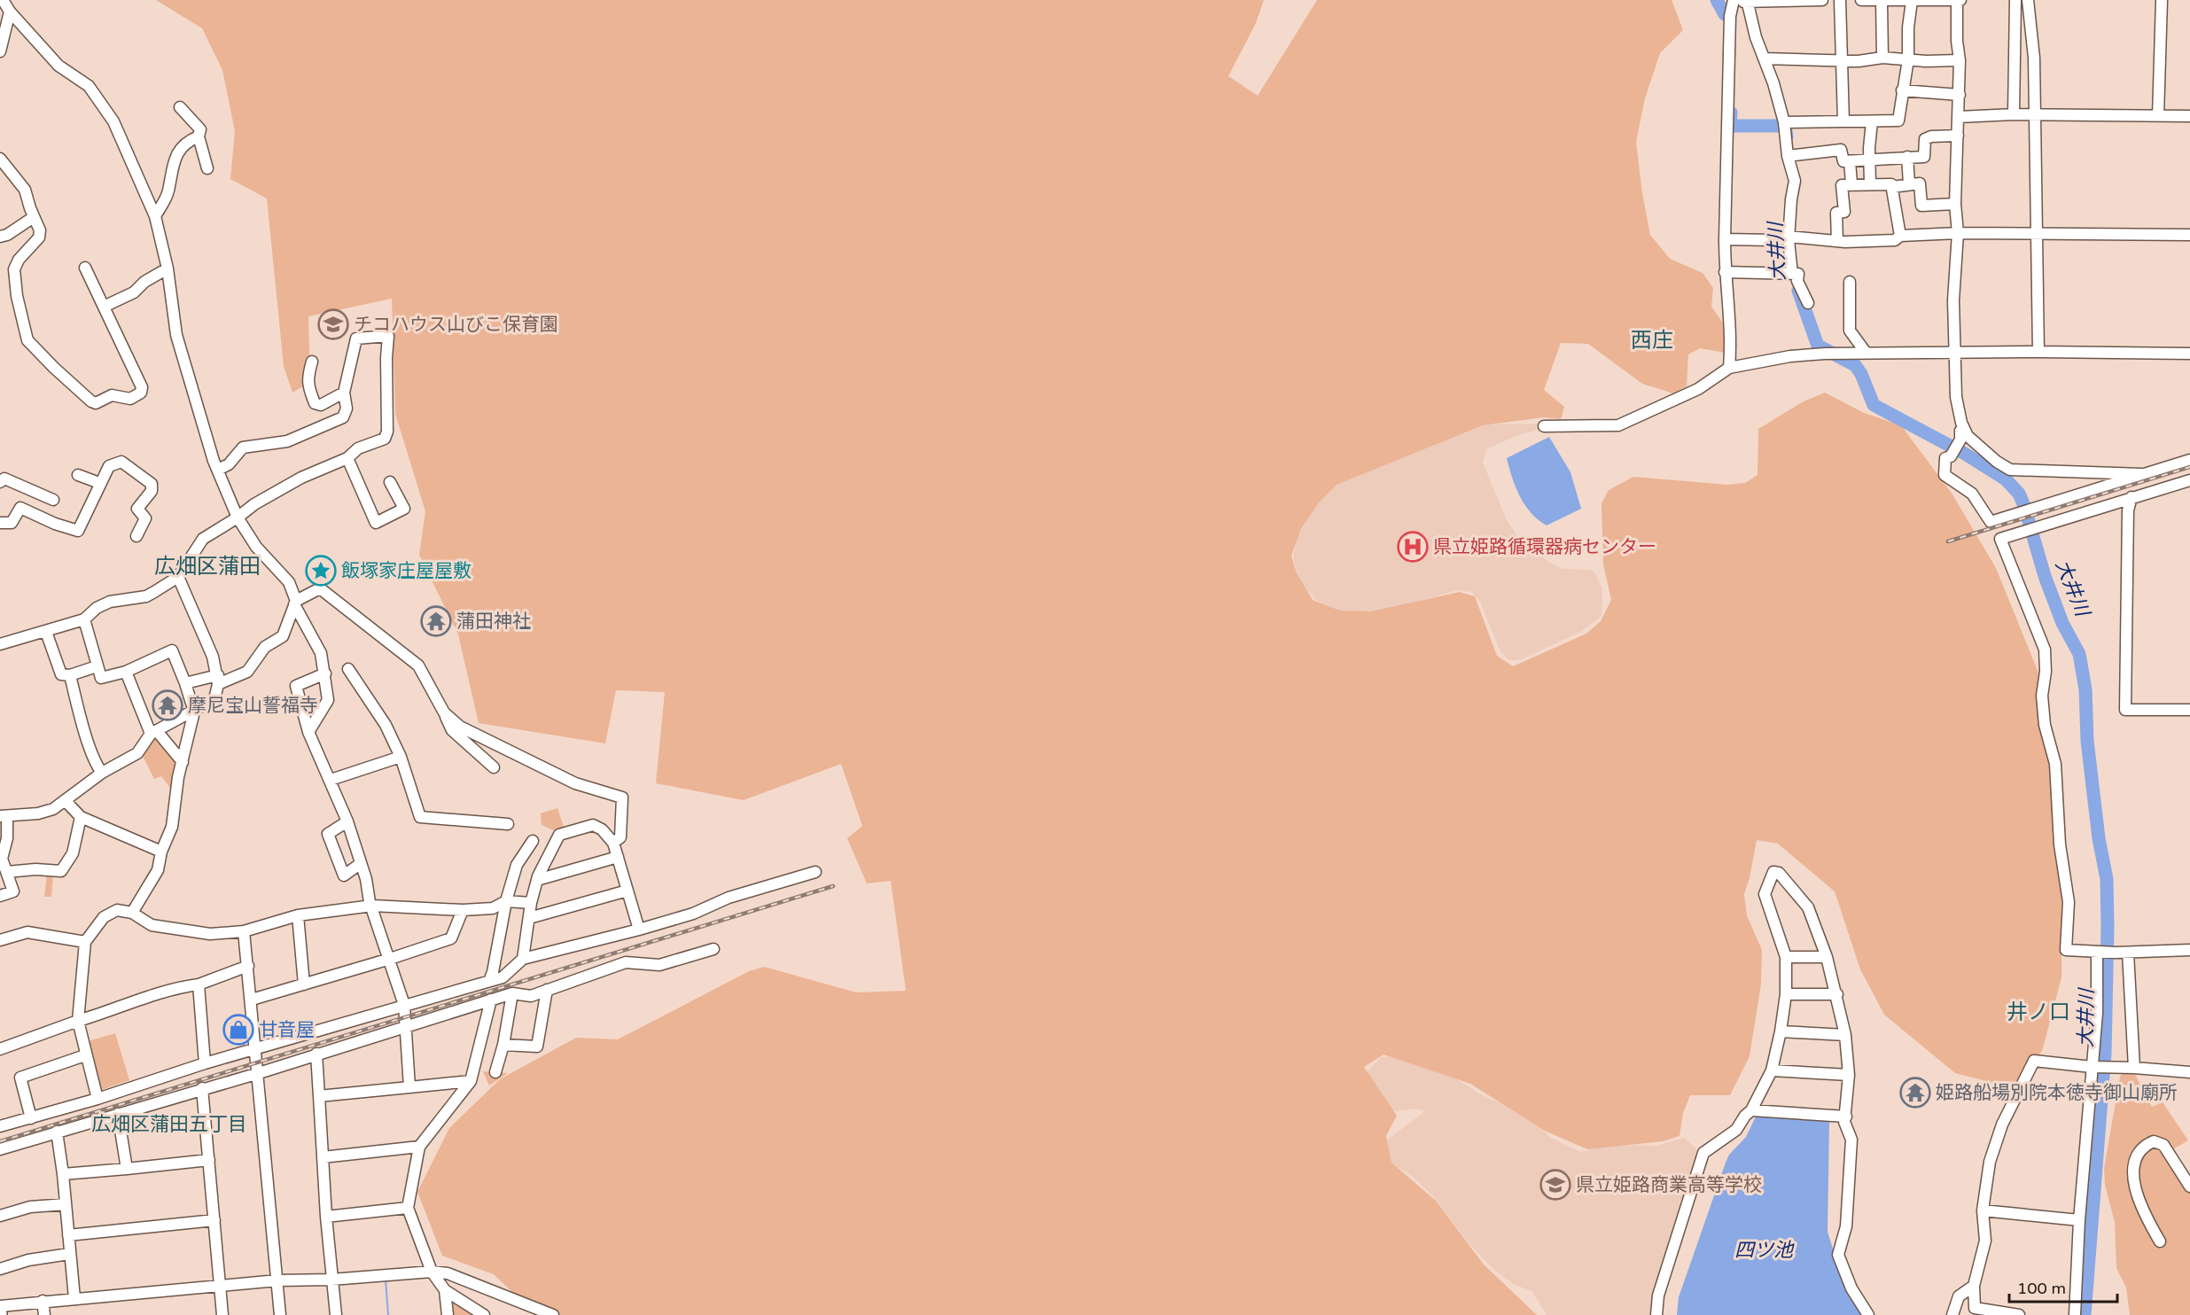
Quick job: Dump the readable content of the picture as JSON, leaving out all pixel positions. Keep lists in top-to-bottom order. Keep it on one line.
{"districts":["西庄","広畑区蒲田","井ノ口","広畑区蒲田五丁目"],"water":["大井川","四ツ池"],"places":{"school or university":["チコハウス山びこ保育園","県立姫路商業高等学校"],"hospital":["県立姫路循環器病センター"],"place":["飯塚家庄屋屋敷"],"temple":["蒲田神社","摩尼宝山誓福寺","姫路船場別院本徳寺御山廟所"],"shop":["甘音屋"]},"scale_bar":"100 m"}
